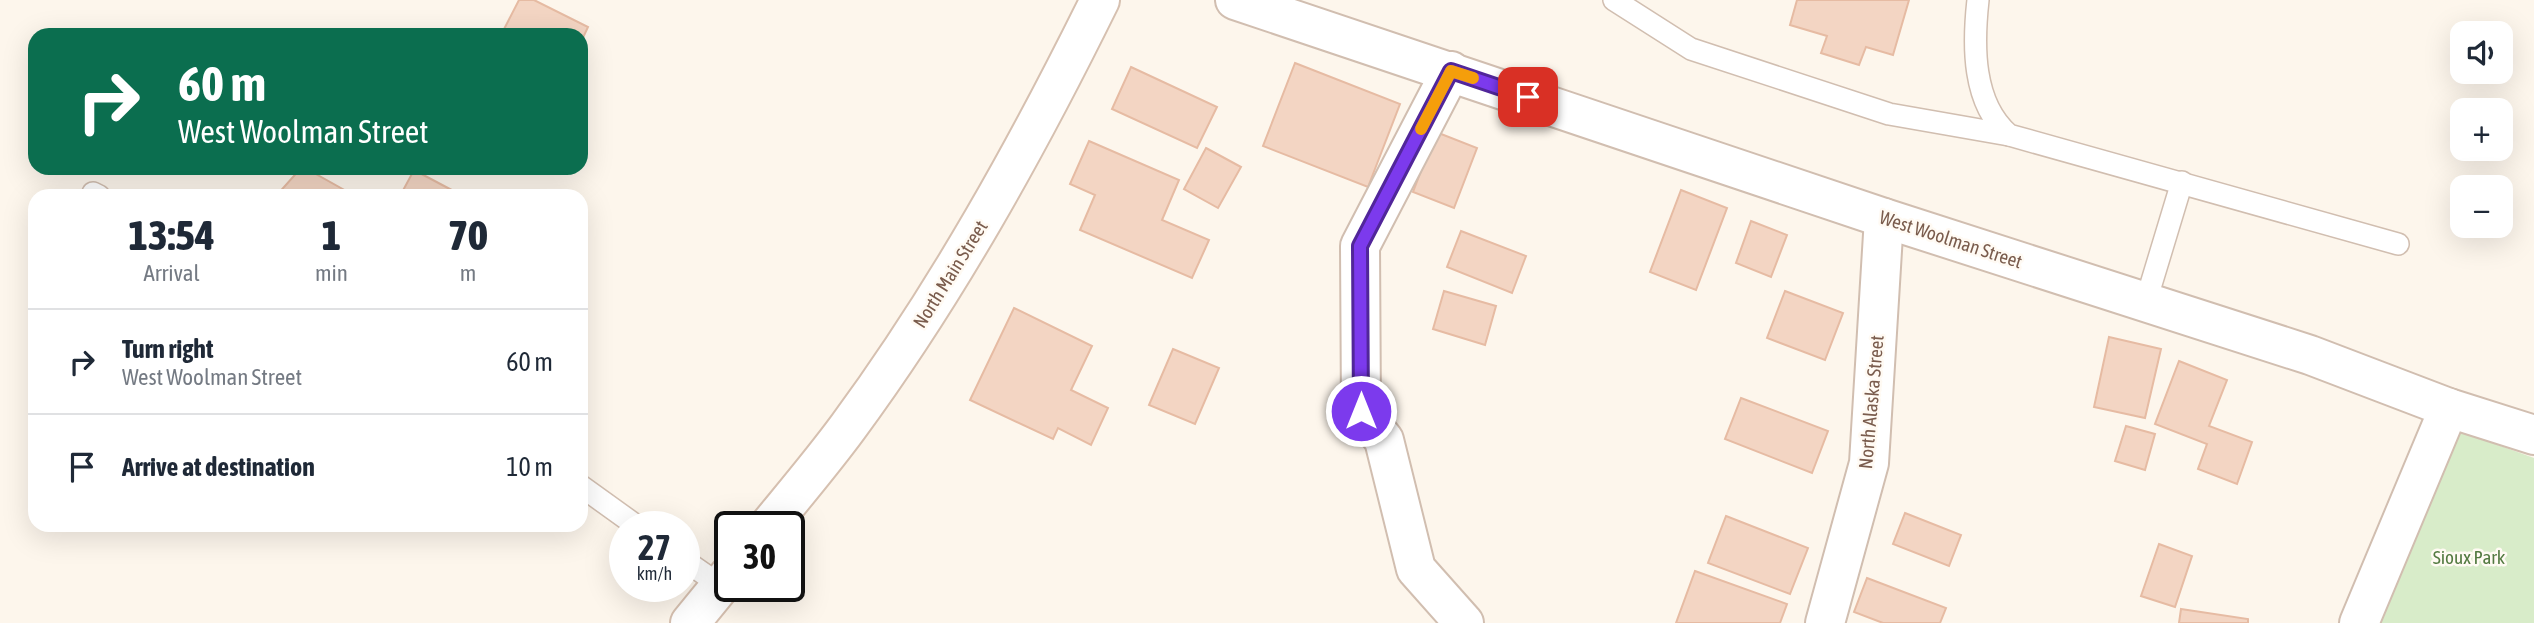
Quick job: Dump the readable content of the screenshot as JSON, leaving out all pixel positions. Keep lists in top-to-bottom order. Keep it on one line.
{"streets":{"street":["West Woolman Street","North Main Street","North Alaska Street"]},"crossings":[["West Woolman Street","North Alaska Street"]],"parks":["Sioux Park"],"page":{"map_buttons":["+","−"],"turn":["60 m","West Woolman Street"],"eta":["13:54","Arrival","1","min","70","m"],"list":[{"name":"Turn right","note":"West Woolman Street","value":"60 m"},{"name":"Arrive at destination","value":"10 m"}],"speed":"27 km/h","limit":"30"}}
